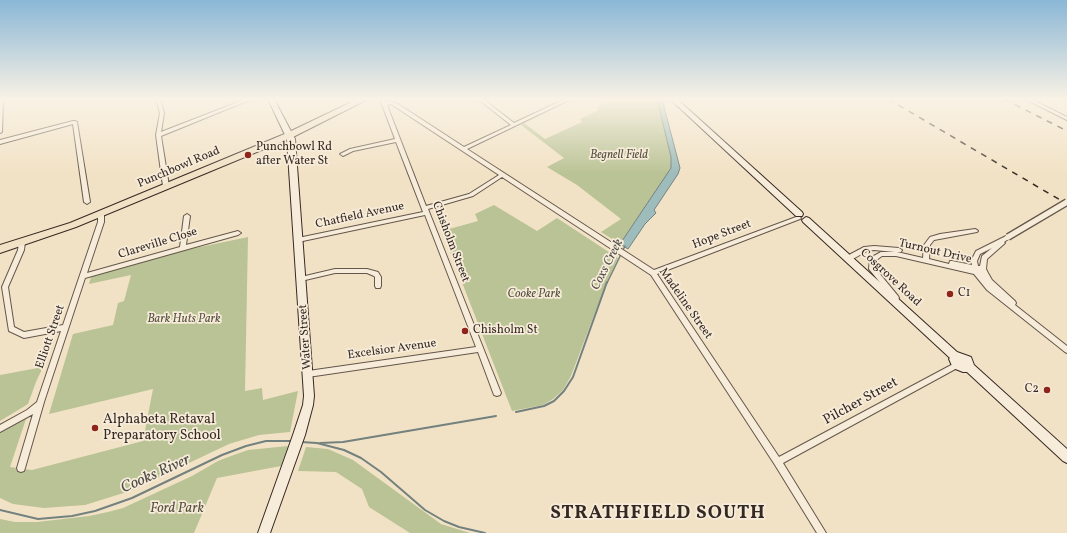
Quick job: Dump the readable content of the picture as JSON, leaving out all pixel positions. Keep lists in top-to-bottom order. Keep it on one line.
{"streets":{"main road":["Punchbowl Road","Cosgrove Road","Water Street"],"street":["Chatfield Avenue","Hope Street","Chisholm Street","Clareville Close","Turnout Drive","Madeline Street","Elliott Street","Excelsior Avenue","Pilcher Street"]},"crossings":[["Punchbowl Road","Elliott Street"],["Punchbowl Road","Water Street"],["Chatfield Avenue","Chisholm Street"],["Chatfield Avenue","Madeline Street"],["Chatfield Avenue","Water Street"],["Hope Street","Cosgrove Road"],["Hope Street","Madeline Street"],["Chisholm Street","Excelsior Avenue"],["Clareville Close","Elliott Street"],["Turnout Drive","Cosgrove Road"],["Cosgrove Road","Pilcher Street"],["Madeline Street","Pilcher Street"],["Water Street","Excelsior Avenue"]],"districts":["STRATHFIELD SOUTH"],"water":["Coxs Creek","Cooks River"],"parks":["Begnell Field","Cooke Park","Bark Huts Park","Ford Park"],"places":["Punchbowl Rd after Water St","C1","Chisholm St","C2","Alphabeta Retaval Preparatory School"]}
